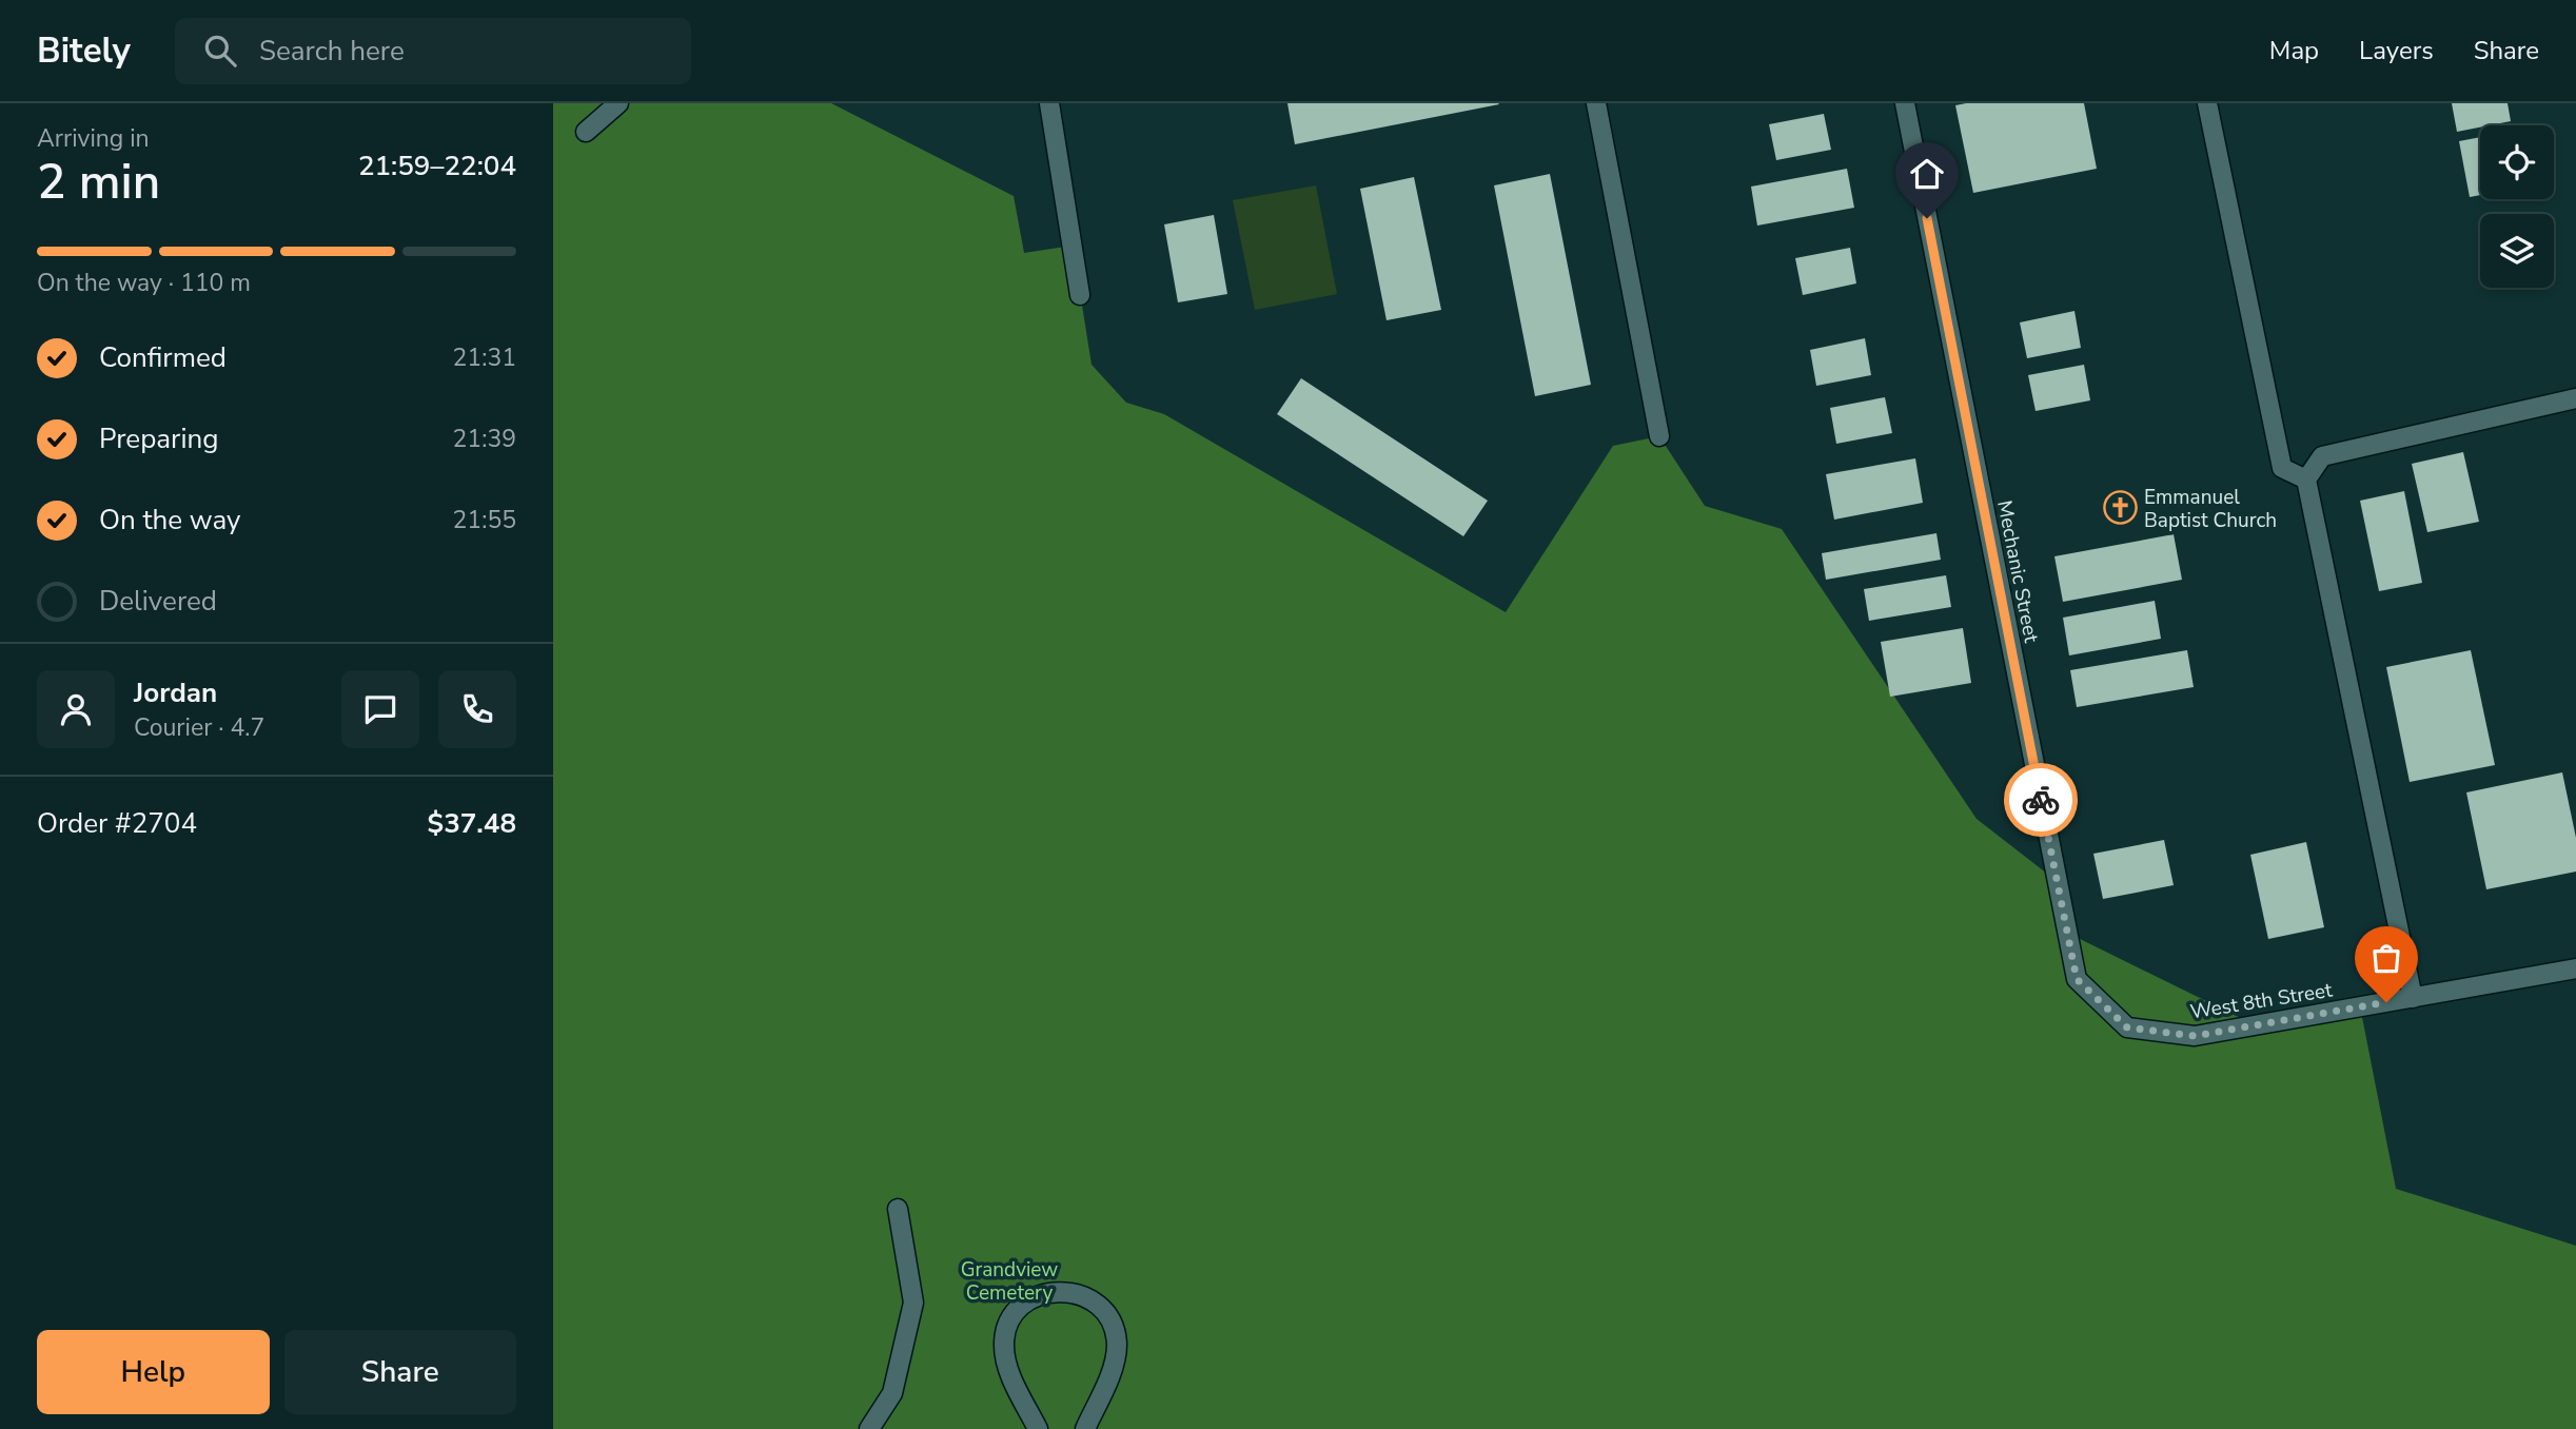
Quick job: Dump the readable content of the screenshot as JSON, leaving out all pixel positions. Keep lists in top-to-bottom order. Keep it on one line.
{"streets":{"street":["Mechanic Street","West 8th Street"]},"crossings":[["Mechanic Street","West 8th Street"]],"parks":["Grandview Cemetery"],"places":{"church":["Emmanuel Baptist Church"]},"page":{"header":"Bitely","search":"Search here","nav":["Map","Layers","Share"],"heading":["2 min","Arriving in","21:59–22:04"],"panel":["Jordan","Courier · 4.7","Order #2704","$37.48"],"bar":"On the way · 110 m","list":[["Confirmed","21:31"],["Preparing","21:39"],["On the way","21:55"],"Delivered"],"buttons":["Help","Share"]}}
